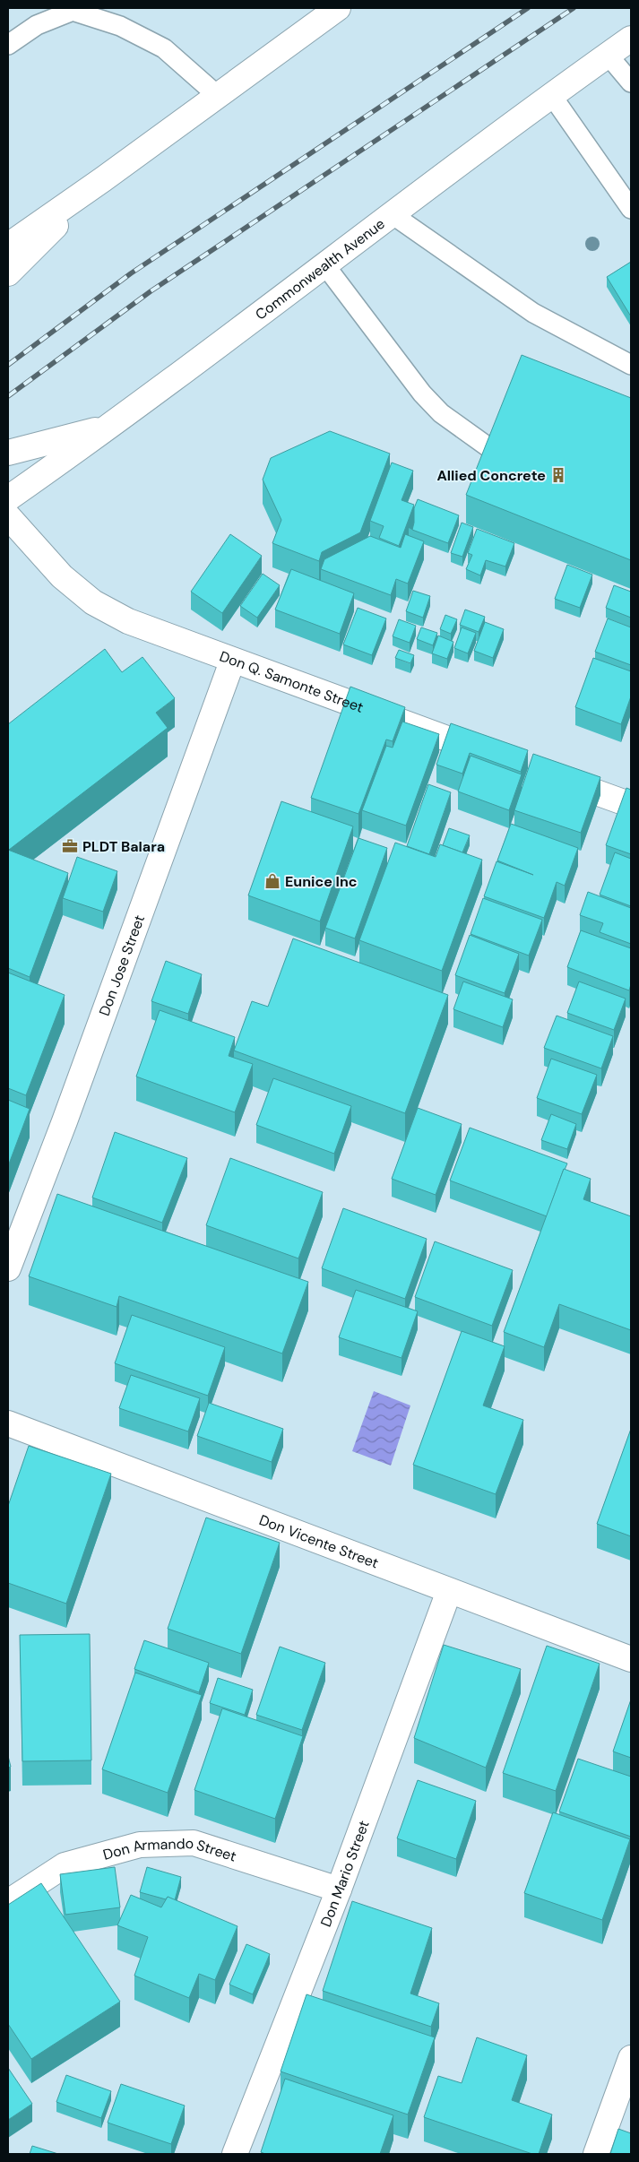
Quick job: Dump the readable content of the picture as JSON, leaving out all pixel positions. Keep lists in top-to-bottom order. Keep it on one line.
{"streets":{"street":["Commonwealth Avenue","Don Q. Samonte Street","Don Jose Street","Don Vicente Street","Don Armando Street","Don Mario Street"]},"crossings":[["Don Q. Samonte Street","Don Jose Street"],["Don Vicente Street","Don Mario Street"],["Don Armando Street","Don Mario Street"]],"places":{"building":["Allied Concrete"],"office":["PLDT Balara"],"shop":["Eunice Inc"]}}
